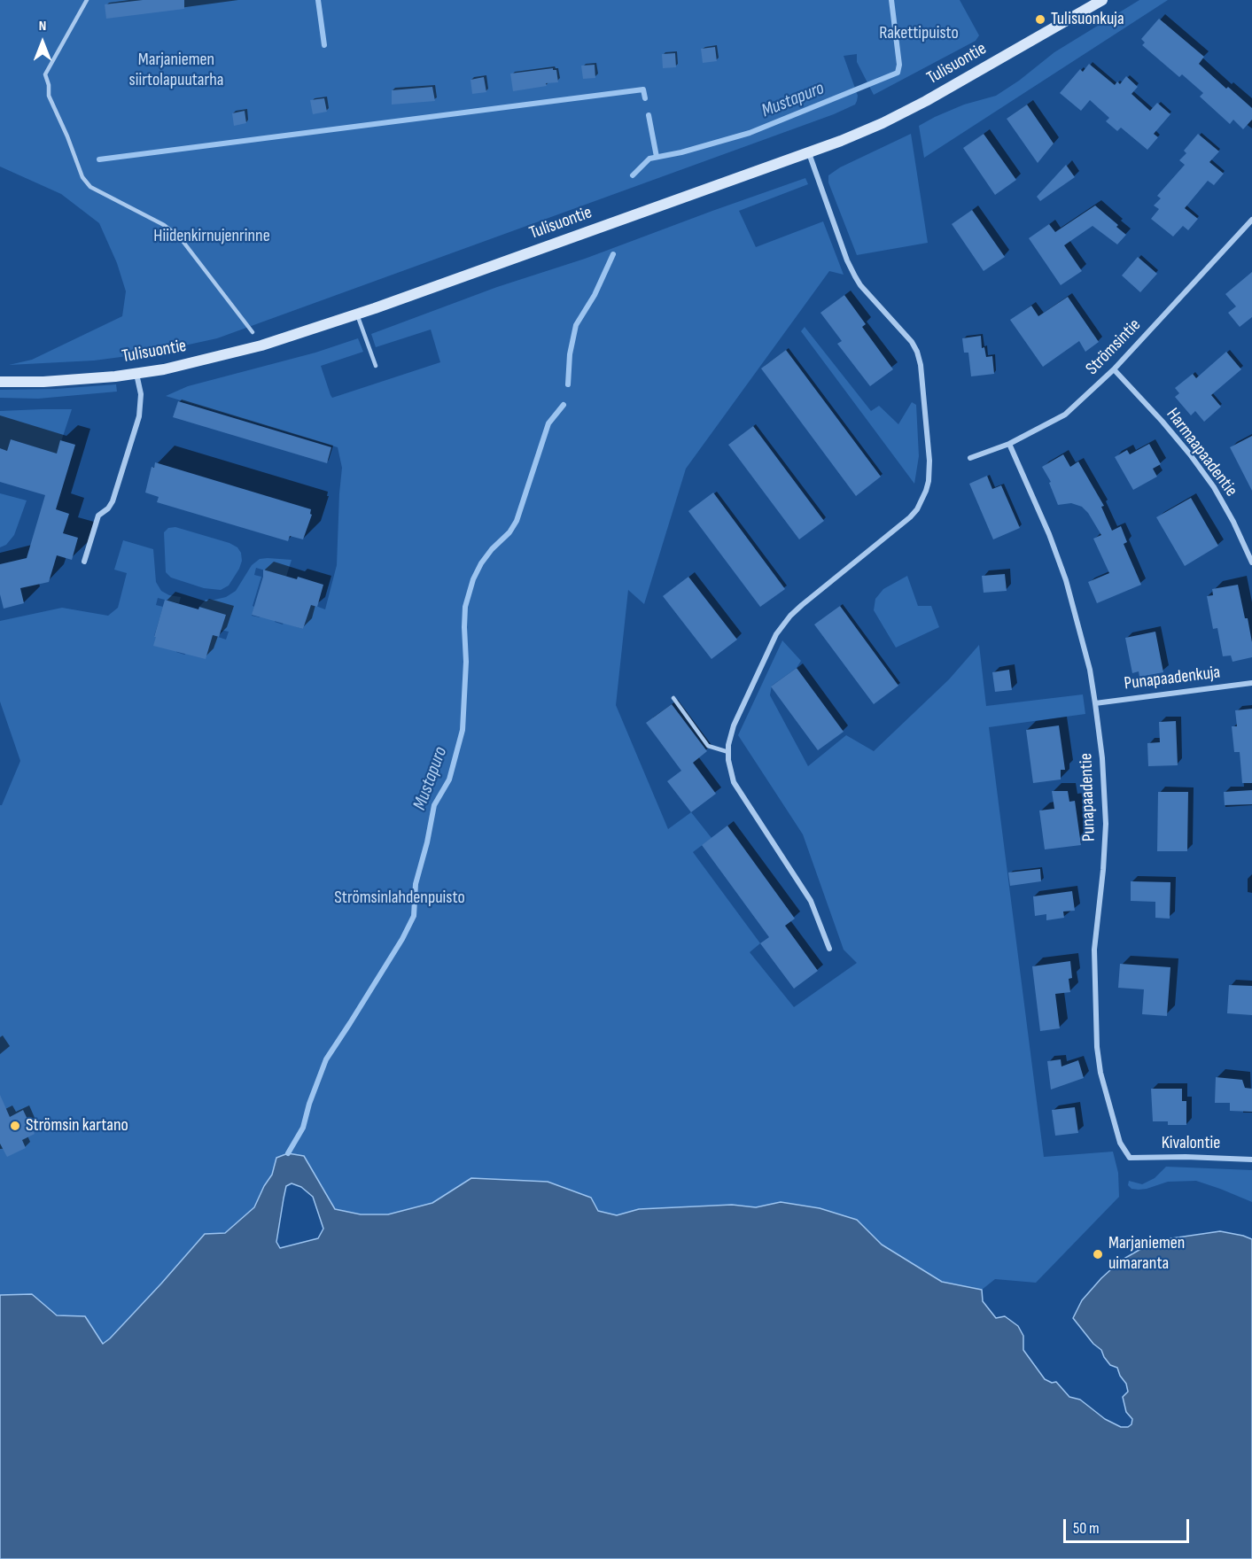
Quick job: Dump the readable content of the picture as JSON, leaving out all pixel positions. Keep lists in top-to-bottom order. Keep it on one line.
{"streets":{"main road":["Tulisuontie"],"street":["Strömsintie","Harmaapaadentie","Punapaadenkuja","Punapaadentie","Kivalontie"]},"crossings":[["Strömsintie","Harmaapaadentie"],["Strömsintie","Punapaadentie"],["Punapaadenkuja","Punapaadentie"],["Punapaadentie","Kivalontie"]],"water":["Mustapuro"],"parks":["Rakettipuisto","Marjaniemen siirtolapuutarha","Hiidenkirnujenrinne","Strömsinlahdenpuisto"],"places":["Tulisuonkuja","Strömsin kartano","Marjaniemen uimaranta"],"scale_bar":"50 m","north":"top"}
